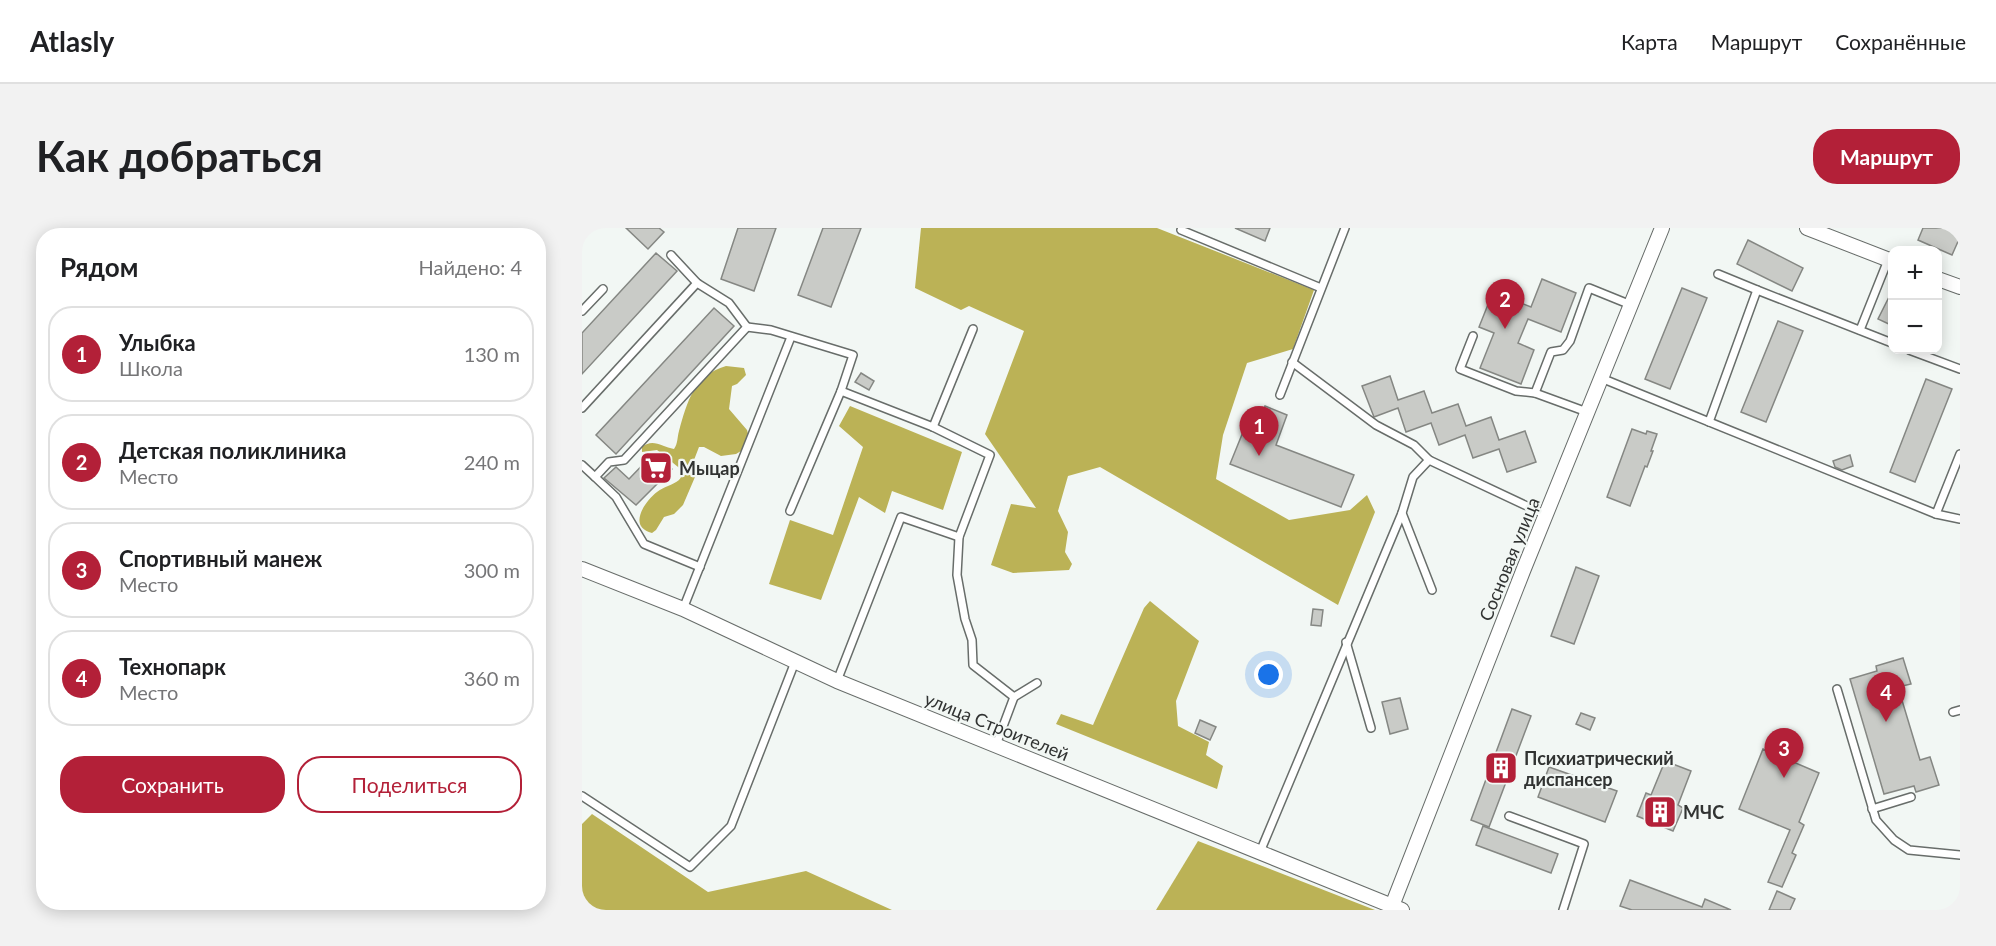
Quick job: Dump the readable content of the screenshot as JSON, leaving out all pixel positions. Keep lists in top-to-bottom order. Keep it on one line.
{"streets":{"street":["Сосновая улица","улица Строителей"]},"crossings":[["Сосновая улица","улица Строителей"]],"places":{"supermarket":["Мыцар"],"building":["Психиатрический диспансер","МЧС"]},"page":{"header":"Atlasly","nav":["Карта","Маршрут","Сохранённые"],"buttons":["Маршрут",["Сохранить","Поделиться"]],"title":"Как добраться","heading":["Рядом","Найдено: 4"],"map_buttons":["+","−"],"pins":["2","1","4","3"],"list":[{"mark":"1","name":"Улыбка","note":"Школа","value":"130 m"},{"mark":"2","name":"Детская поликлиника","note":"Место","value":"240 m"},{"mark":"3","name":"Спортивный манеж","note":"Место","value":"300 m"},{"mark":"4","name":"Технопарк","note":"Место","value":"360 m"}]}}
